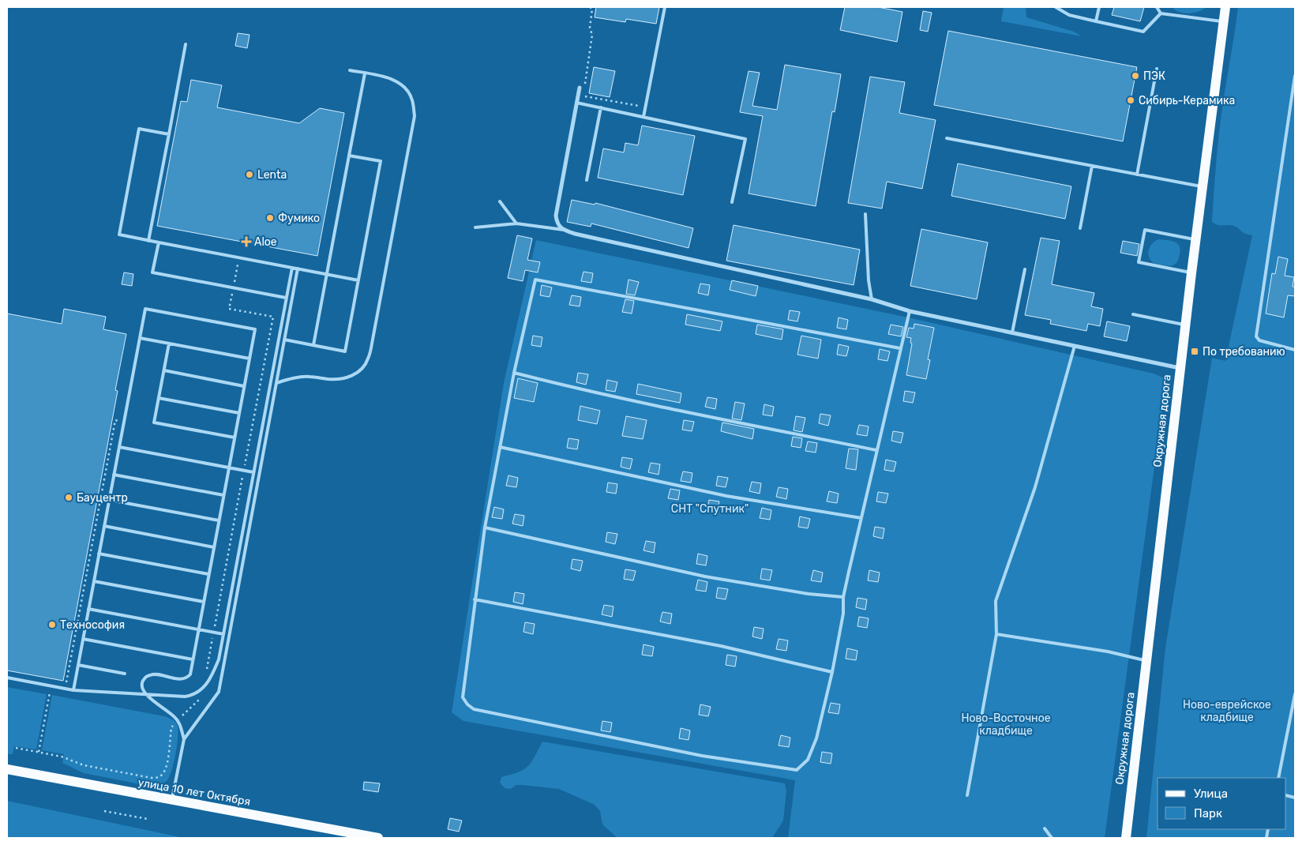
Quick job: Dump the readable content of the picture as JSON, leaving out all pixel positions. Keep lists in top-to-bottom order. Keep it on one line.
{"streets":{"main road":["Окружная дорога","улица 10 лет Октября"]},"parks":["СНТ \"Спутник\"","Ново-еврейское кладбище","Ново-Восточное кладбище"],"places":{"other":["ПЭК","Сибирь-Керамика","Lenta","Фумико","Бауцентр","Технософия"],"health":["Aloe"],"transit":["По требованию"]},"legend":["Улица","Парк"]}
